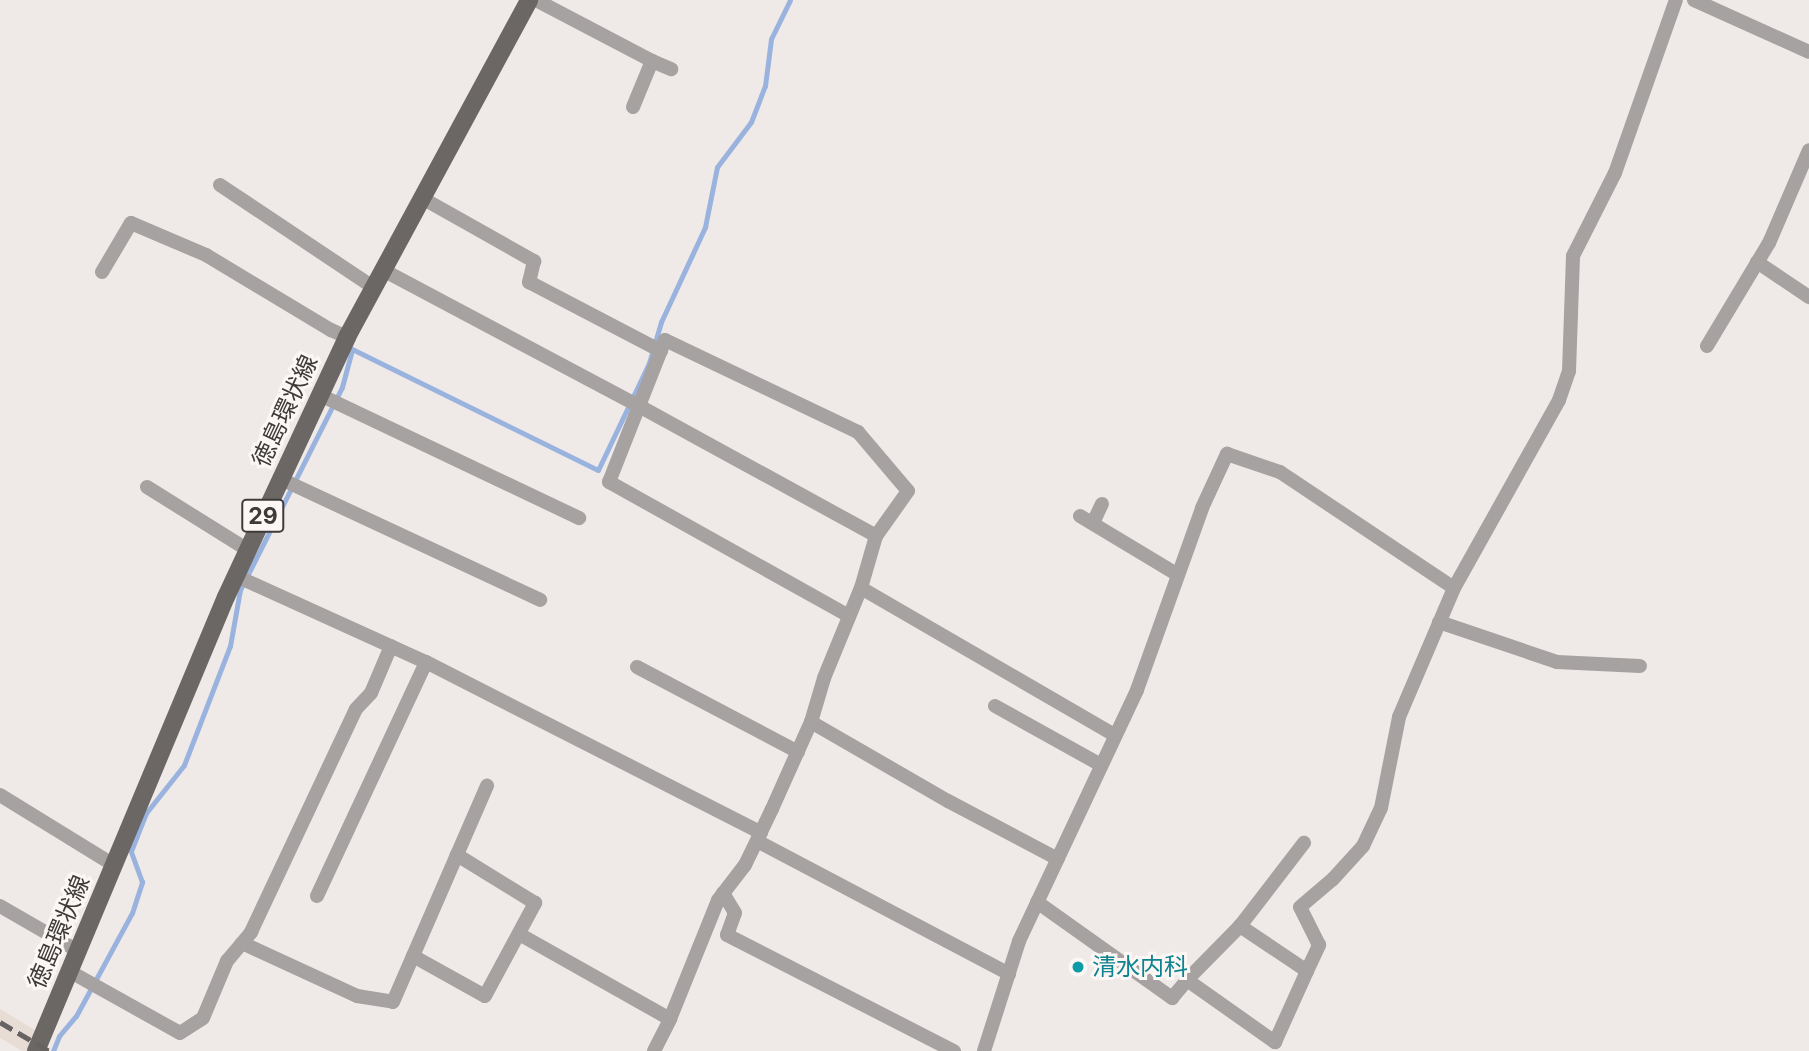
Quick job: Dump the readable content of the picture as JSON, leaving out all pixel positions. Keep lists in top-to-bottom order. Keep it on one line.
{"streets":{"main road":["徳島環状線","29"]},"places":["清水内科"]}
